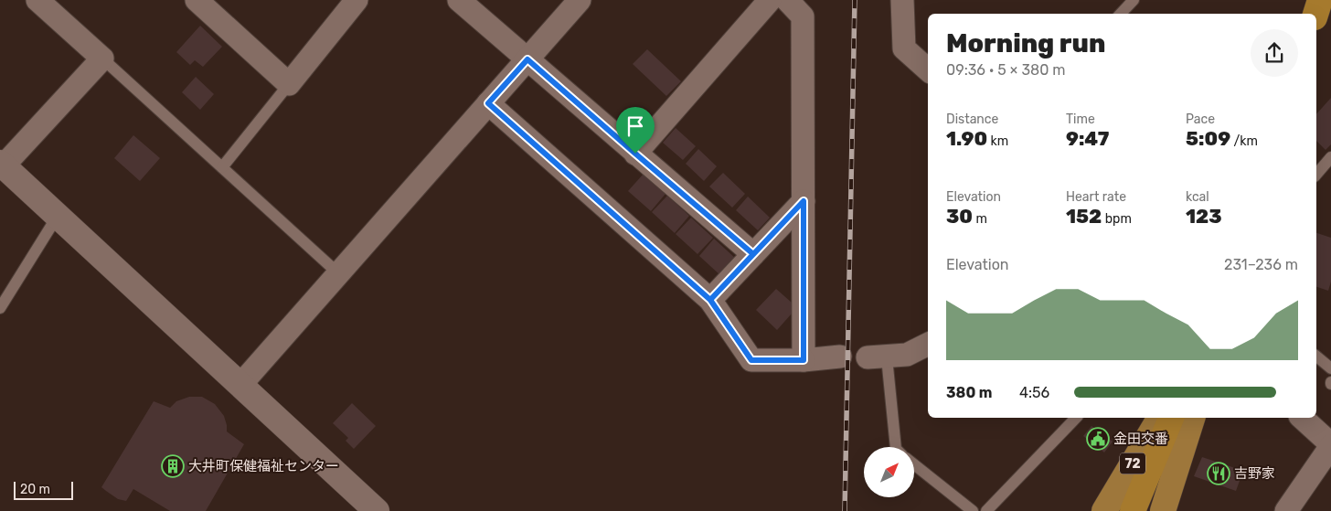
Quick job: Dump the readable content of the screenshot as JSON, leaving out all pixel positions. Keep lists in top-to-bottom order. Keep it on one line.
{"streets":{"main road":["72"]},"places":{"public building":["金田交番"],"building":["大井町保健福祉センター"],"restaurant":["吉野家"]},"scale_bar":"20 m","north":"top right","page":{"heading":["Morning run","09:36 · 5 × 380 m"],"stats":[["Distance","1.90 km"],["Time","9:47"],["Pace","5:09 /km"],["Elevation","30 m"],["Heart rate","152 bpm"],["kcal","123"]],"chart":["Elevation","231–236 m"],"list":[{"name":"380 m","note":"4:56"}],"scale":"20 m"}}
